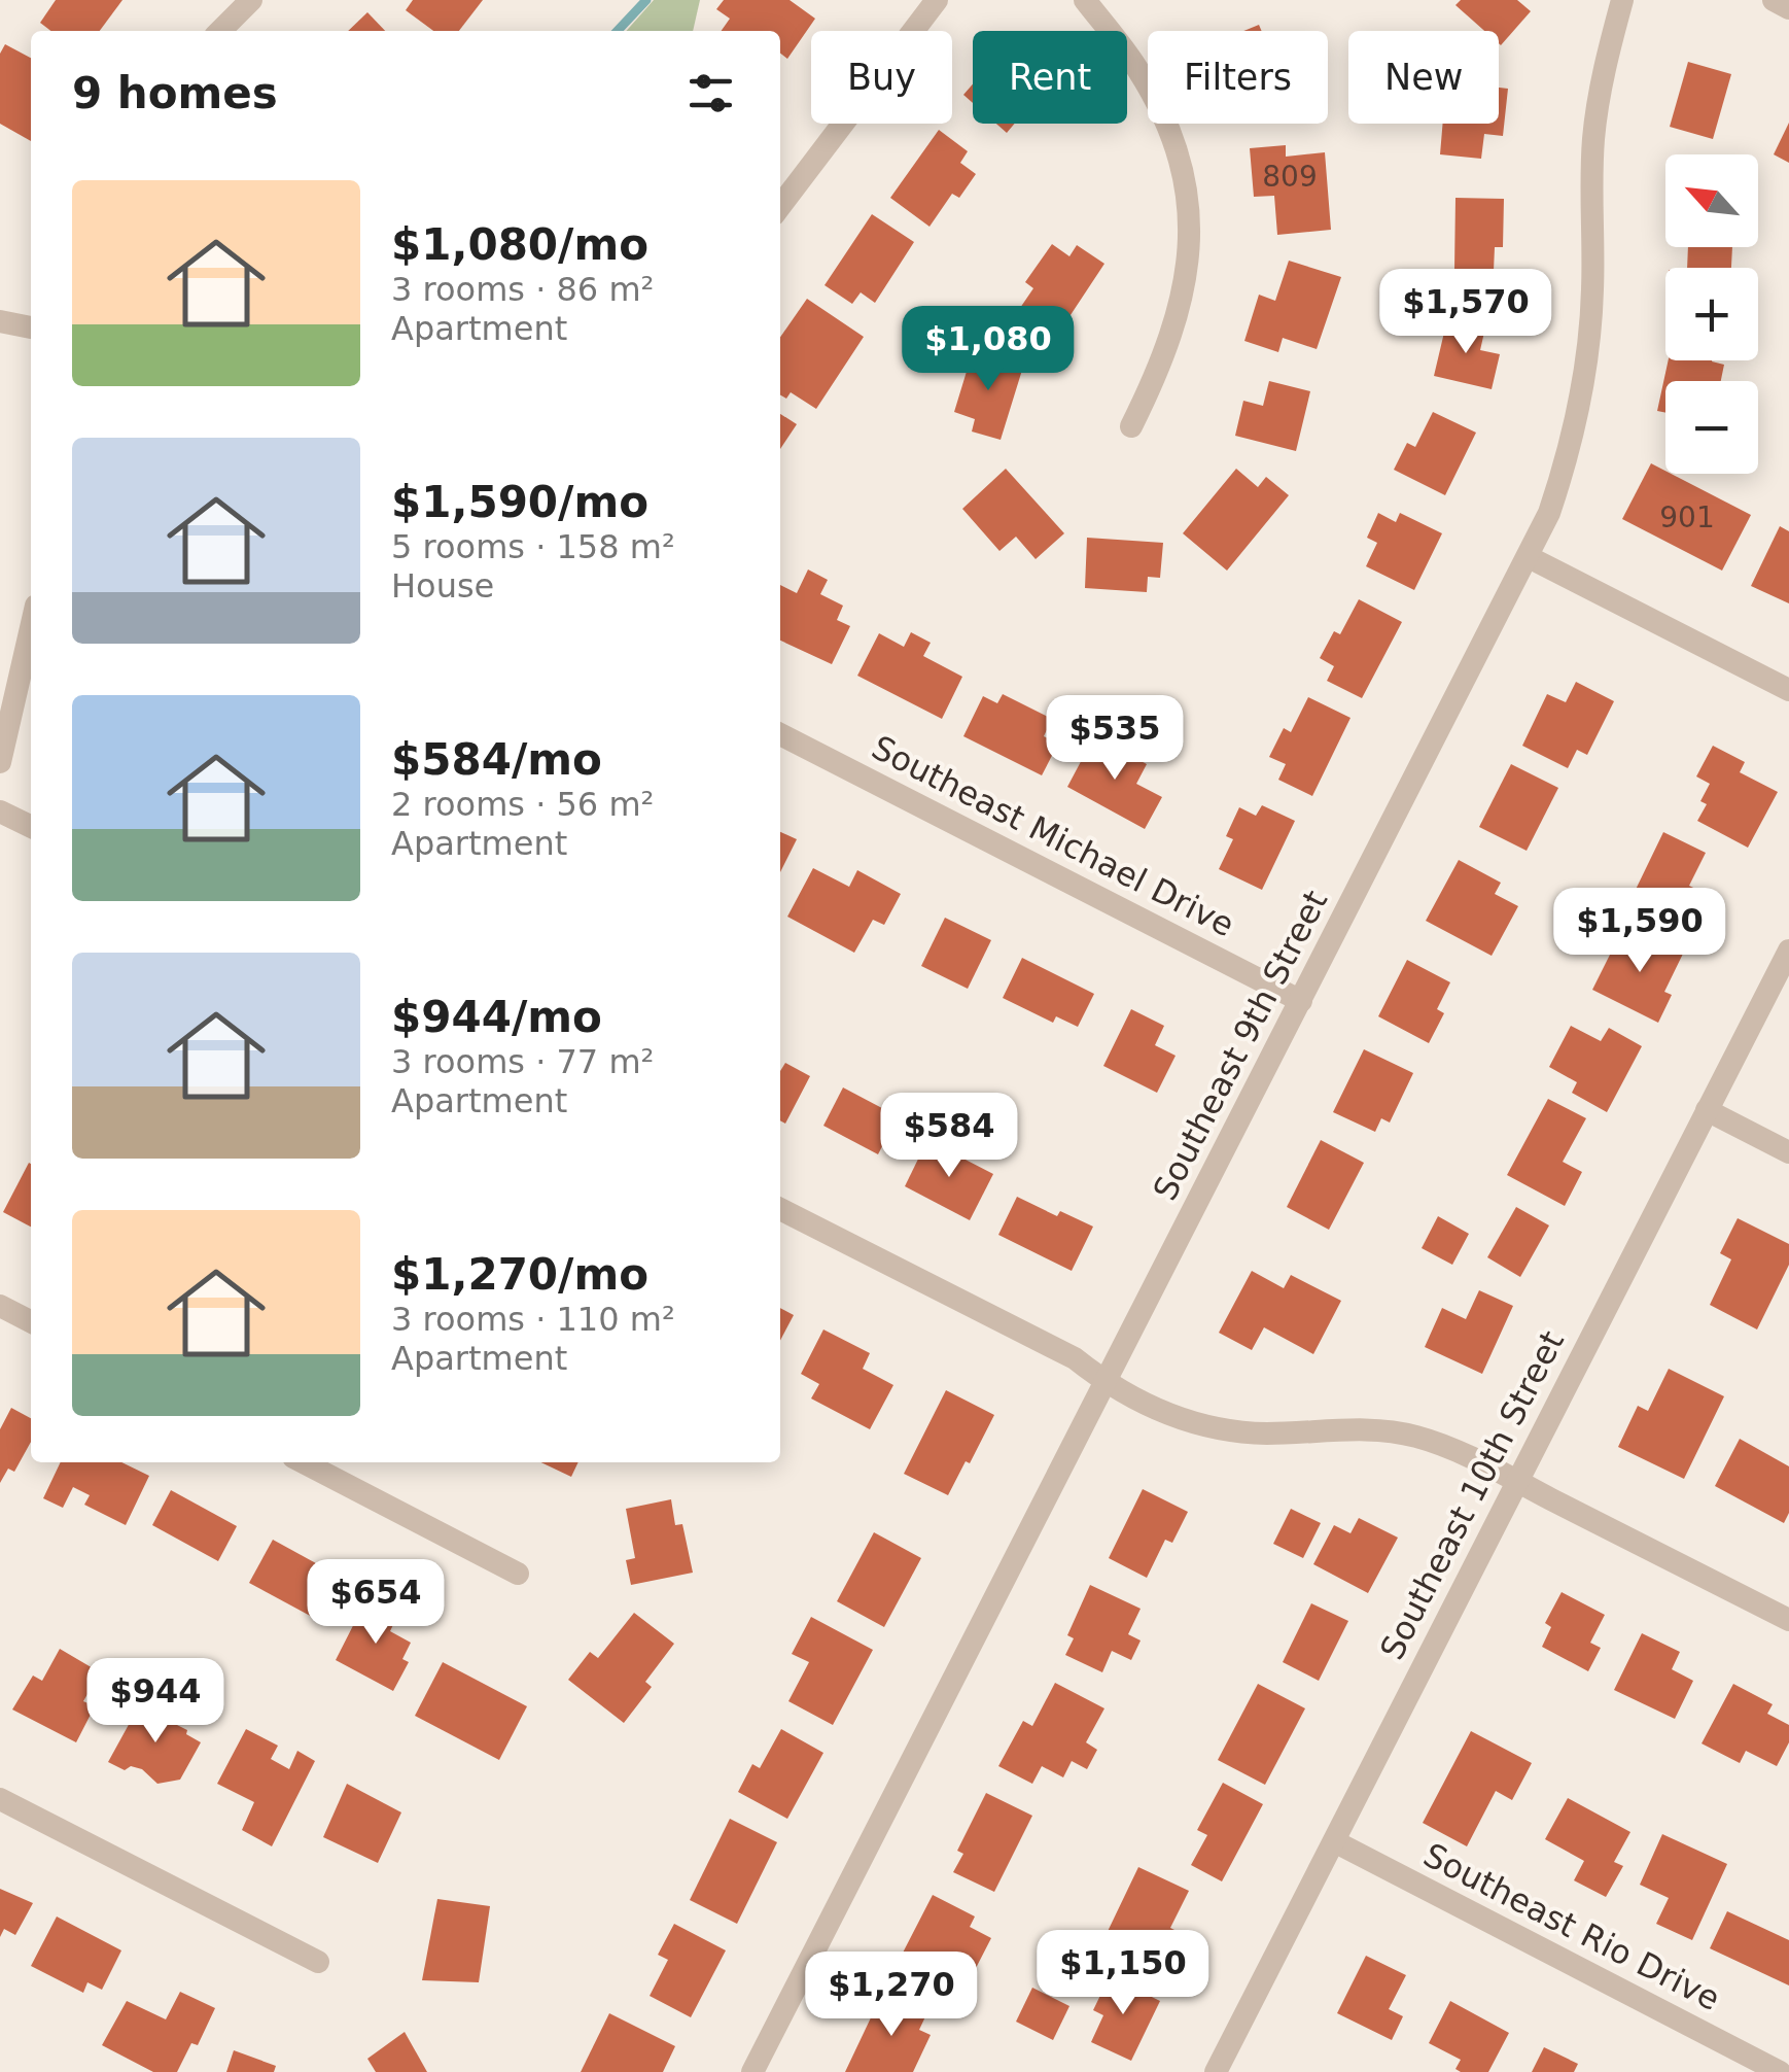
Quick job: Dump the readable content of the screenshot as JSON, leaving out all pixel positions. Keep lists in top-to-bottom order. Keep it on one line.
{"streets":{"street":["Southeast Michael Drive","Southeast 9th Street","Southeast 10th Street","Southeast Rio Drive"]},"crossings":[["Southeast Michael Drive","Southeast 9th Street"],["Southeast 10th Street","Southeast Rio Drive"]],"house_numbers":["809","901"],"north":"top left","page":{"chip":["Buy","Rent","Filters","New"],"heading":"9 homes","map_buttons":["+","−"],"list":[{"name":"$1,080/mo","note":"3 rooms · 86 m² · Apartment"},{"name":"$1,590/mo","note":"5 rooms · 158 m² · House"},{"name":"$584/mo","note":"2 rooms · 56 m² · Apartment"},{"name":"$944/mo","note":"3 rooms · 77 m² · Apartment"},{"name":"$1,270/mo","note":"3 rooms · 110 m² · Apartment"}],"price":["$1,570","$1,080","$535","$1,590","$584","$654","$944","$1,150","$1,270"]}}
